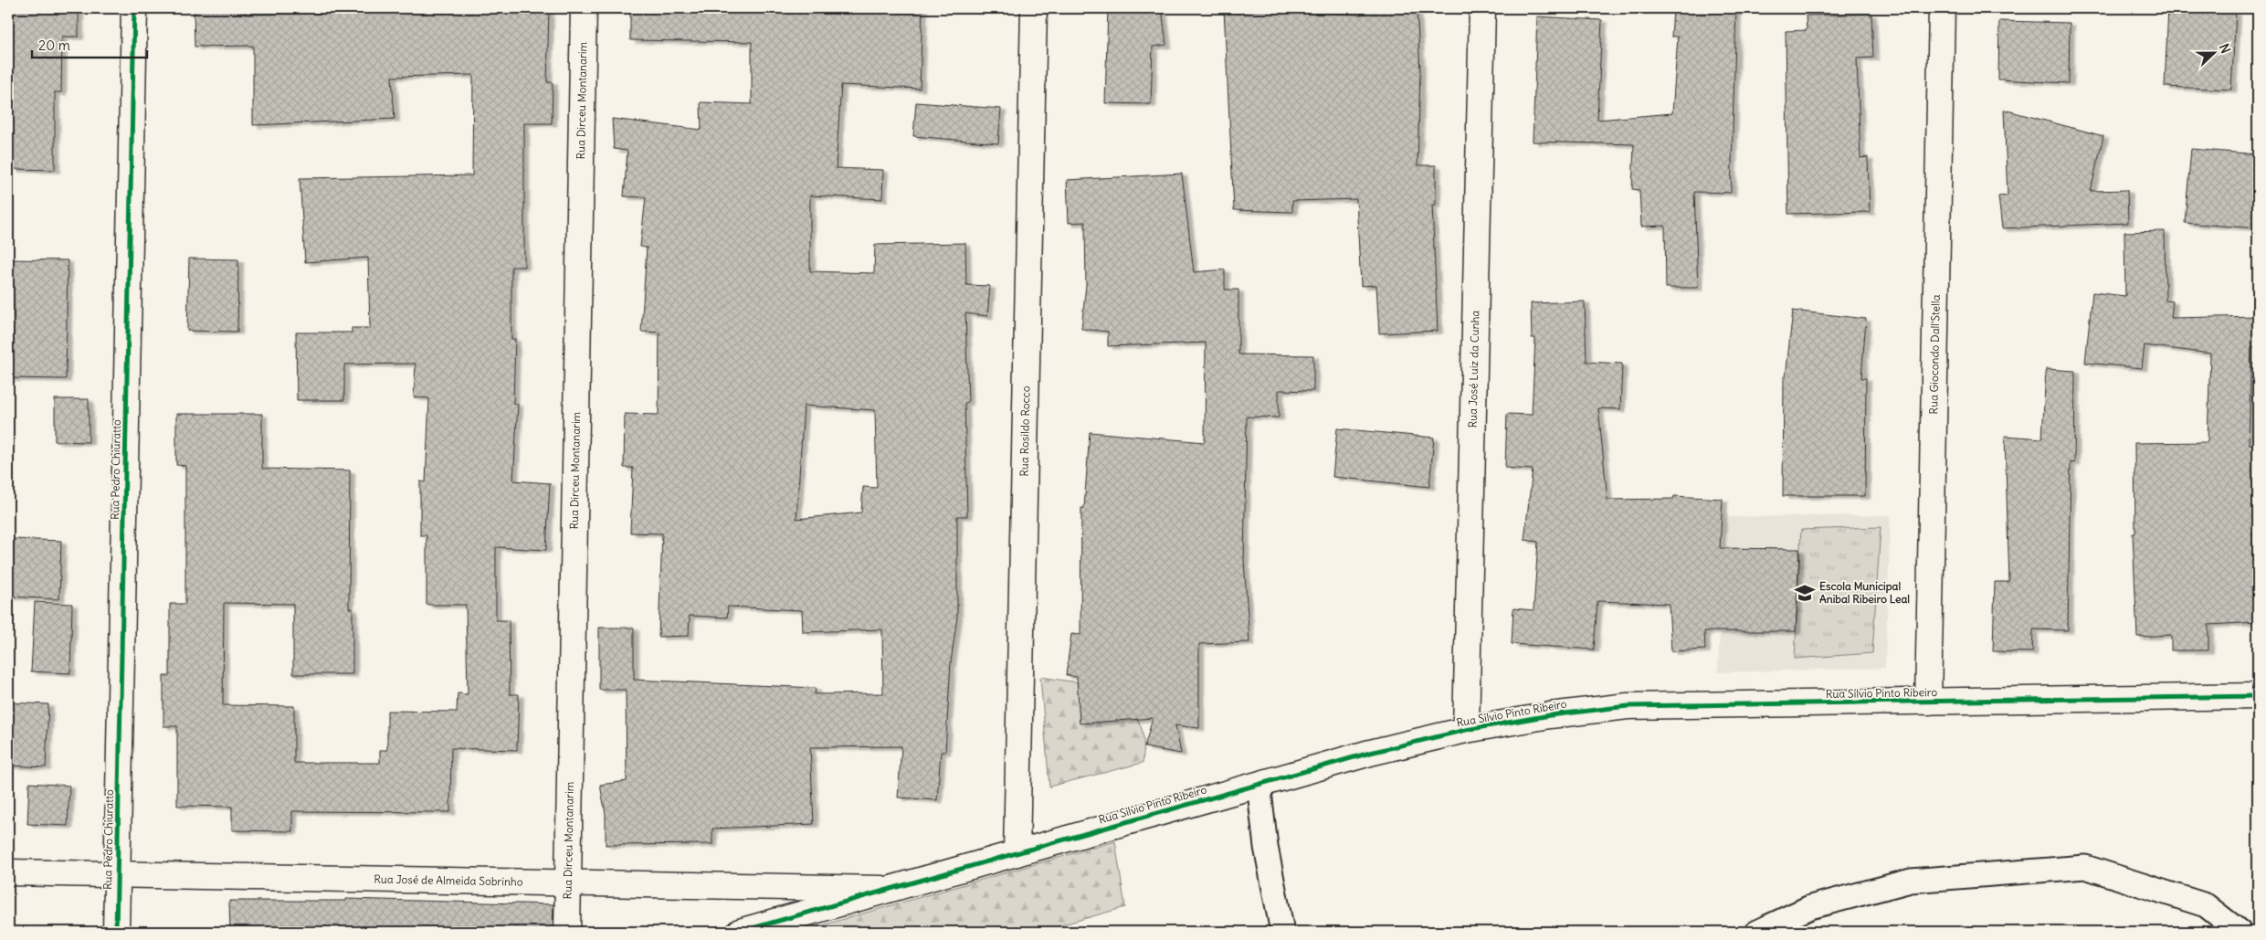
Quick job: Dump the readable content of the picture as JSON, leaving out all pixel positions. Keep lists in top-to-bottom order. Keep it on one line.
{"streets":{"street":["Rua Dirceu Montanarim","Rua Giocondo Dall'Stella","Rua José Luiz da Cunha","Rua Rosildo Rocco","Rua Pedro Chiuratto","Rua Sílvio Pinto Ribeiro","Rua José de Almeida Sobrinho"]},"crossings":[["Rua Dirceu Montanarim","Rua José de Almeida Sobrinho"],["Rua Giocondo Dall'Stella","Rua Sílvio Pinto Ribeiro"],["Rua José Luiz da Cunha","Rua Sílvio Pinto Ribeiro"],["Rua Rosildo Rocco","Rua Sílvio Pinto Ribeiro"],["Rua Pedro Chiuratto","Rua José de Almeida Sobrinho"],["Rua Sílvio Pinto Ribeiro","Rua José de Almeida Sobrinho"]],"places":{"school or university":["Escola Municipal Anibal Ribeiro Leal"]},"scale_bar":"20 m","north":"right"}
